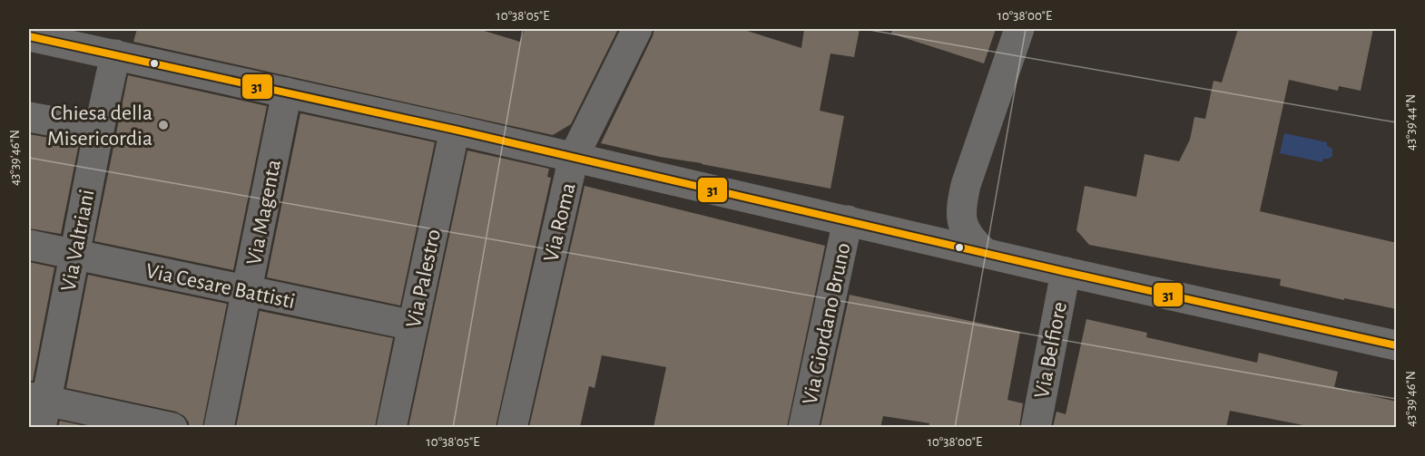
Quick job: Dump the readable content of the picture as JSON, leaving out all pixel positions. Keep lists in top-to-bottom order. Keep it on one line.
{"streets":{"street":["Via Magenta","Via Roma","Via Valtriani","Via Palestro","Via Cesare Battisti","Via Giordano Bruno","Via Belfiore"]},"crossings":[["Via Magenta","Via Cesare Battisti"],["Via Valtriani","Via Cesare Battisti"],["Via Palestro","Via Cesare Battisti"]],"places":["Chiesa della Misericordia"],"lines":["transit line 31"],"coordinates":["10°38'05\"E","10°38'00\"E","43°39'44\"N","43°39'46\"N"]}
